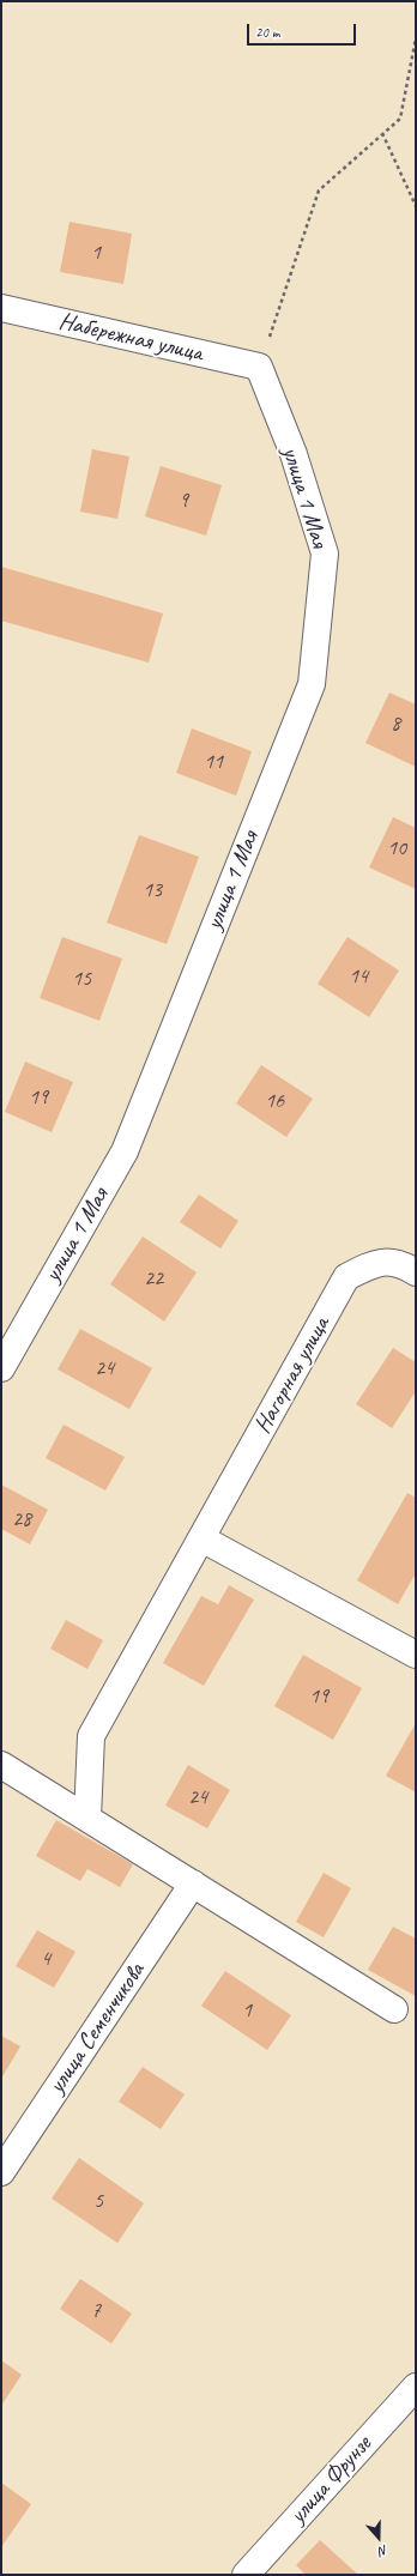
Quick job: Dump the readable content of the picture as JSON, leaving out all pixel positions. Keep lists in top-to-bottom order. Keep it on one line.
{"streets":{"street":["Набережная улица","улица 1 Мая","Нагорная улица","улица Семенчикова","улица Фрунзе"]},"crossings":[["Набережная улица","улица 1 Мая"]],"house_numbers":["1","9","8","11","10","13","14","15","19","16","22","24","28","19","24","4","1","5","7"],"scale_bar":"20 m","north":"bottom"}
